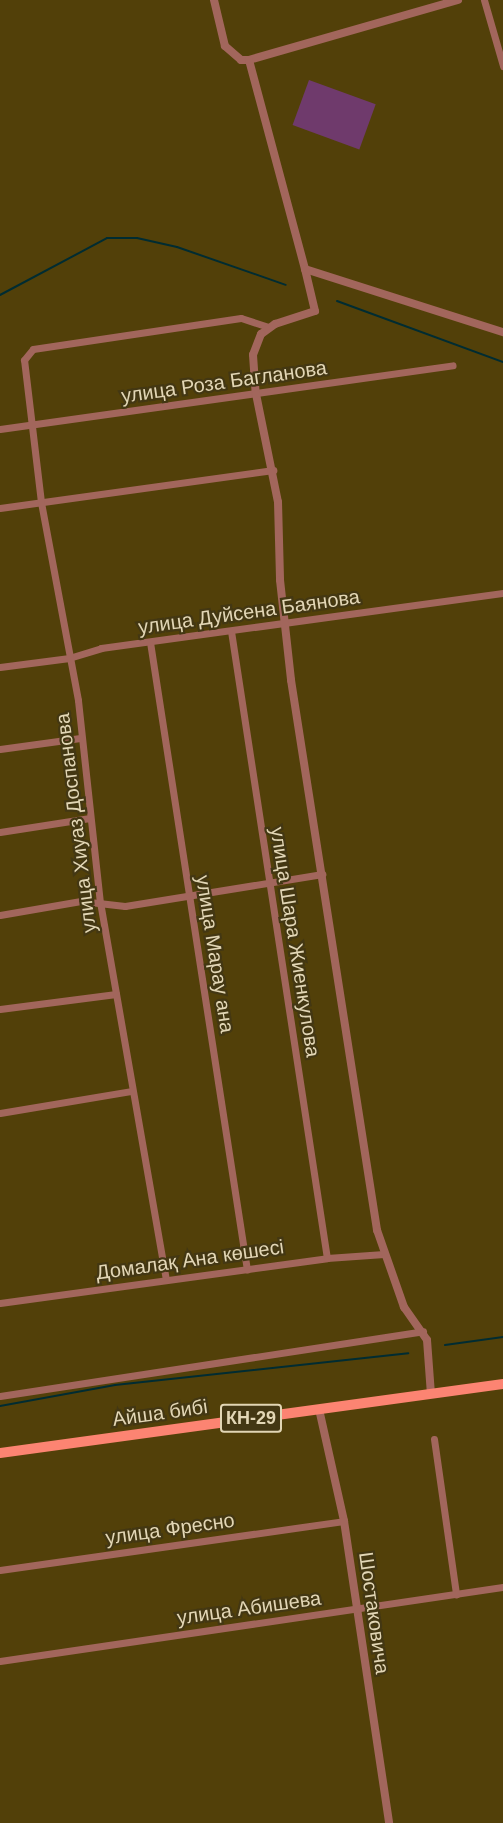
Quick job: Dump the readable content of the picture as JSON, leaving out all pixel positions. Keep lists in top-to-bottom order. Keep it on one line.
{"streets":{"main road":["Айша бибі","КН-29"],"street":["улица Роза Багланова","улица Дуйсена Баянова","улица Хиуаз Доспанова","улица Шара Жиенкулова","улица Марау ана","Домалақ Ана көшесі","улица Фресно","улица Абишева","Шостаковича"]},"crossings":[["улица Роза Багланова","улица Хиуаз Доспанова"],["улица Дуйсена Баянова","улица Хиуаз Доспанова"],["улица Дуйсена Баянова","улица Шара Жиенкулова"],["улица Дуйсена Баянова","улица Марау ана"],["улица Хиуаз Доспанова","Домалақ Ана көшесі"],["улица Шара Жиенкулова","Домалақ Ана көшесі"],["улица Марау ана","Домалақ Ана көшесі"],["Айша бибі","Шостаковича"],["улица Фресно","Шостаковича"],["улица Абишева","Шостаковича"]]}
